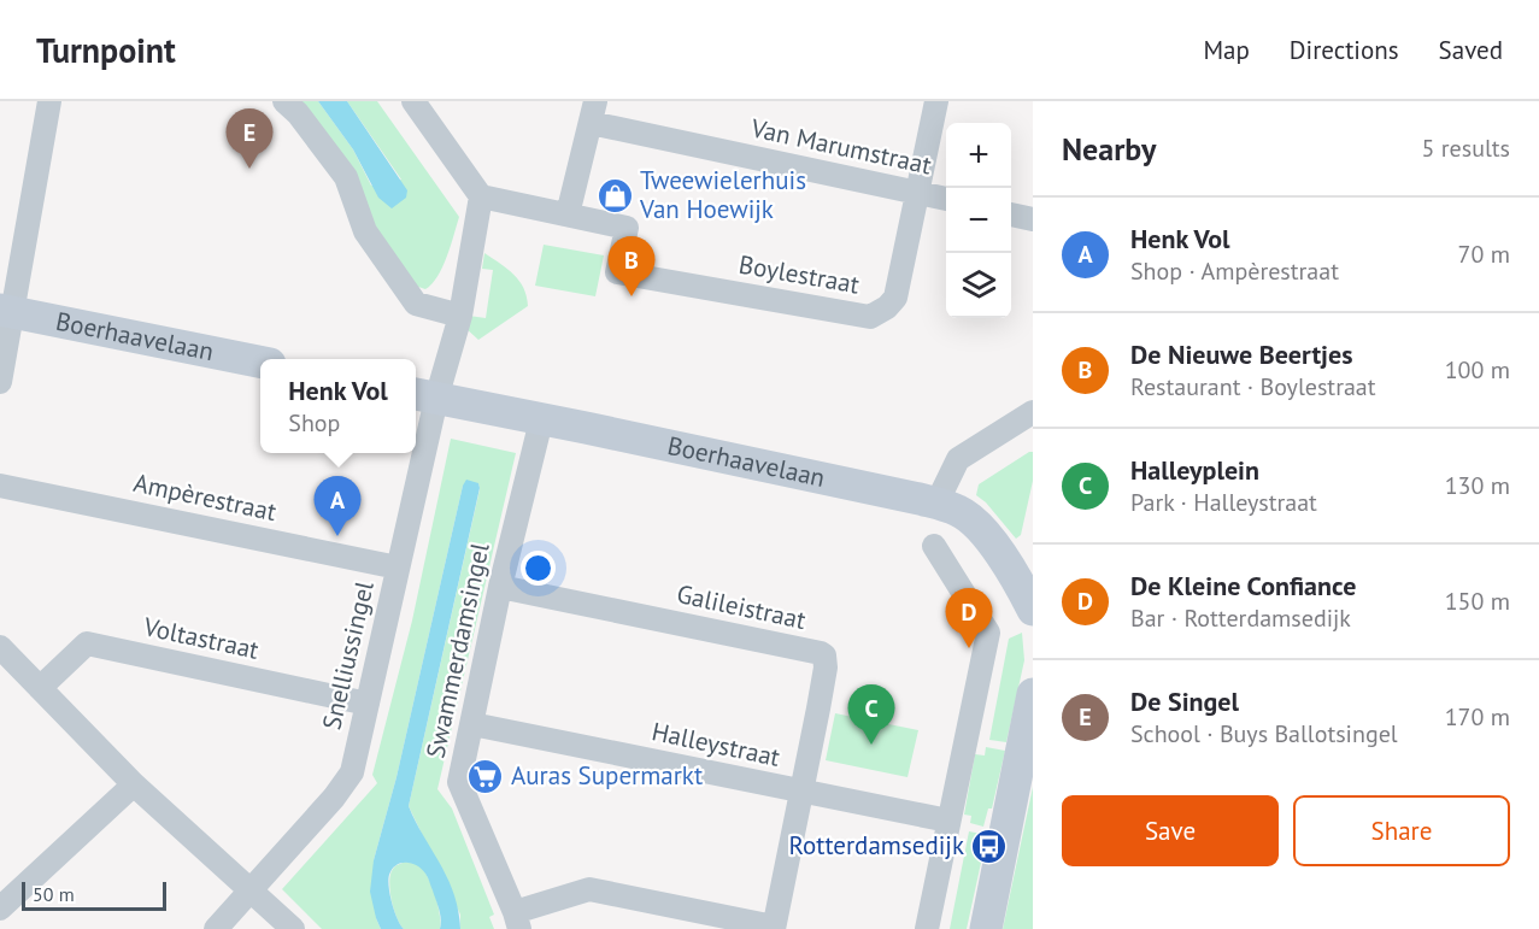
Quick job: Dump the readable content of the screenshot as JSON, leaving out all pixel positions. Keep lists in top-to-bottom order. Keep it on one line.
{"streets":{"street":["Van Marumstraat","Boylestraat","Boerhaavelaan","Ampèrestraat","Galileistraat","Voltastraat","Swammerdamsingel","Snelliussingel","Halleystraat"]},"crossings":[["Van Marumstraat","Boylestraat"],["Boerhaavelaan","Swammerdamsingel"],["Boerhaavelaan","Snelliussingel"],["Ampèrestraat","Snelliussingel"],["Galileistraat","Swammerdamsingel"],["Galileistraat","Halleystraat"],["Voltastraat","Snelliussingel"],["Swammerdamsingel","Halleystraat"]],"places":{"shop":["Tweewielerhuis Van Hoewijk"],"supermarket":["Auras Supermarkt"],"bus stop":["Rotterdamsedijk"]},"scale_bar":"50 m","page":{"header":"Turnpoint","nav":["Map","Directions","Saved"],"heading":["Nearby","5 results"],"pins":["E","B","A","D","C"],"map_buttons":["+","−"],"list":[{"mark":"A","name":"Henk Vol","note":"Shop · Ampèrestraat","value":"70 m"},{"mark":"B","name":"De Nieuwe Beertjes","note":"Restaurant · Boylestraat","value":"100 m"},{"mark":"C","name":"Halleyplein","note":"Park · Halleystraat","value":"130 m"},{"mark":"D","name":"De Kleine Confiance","note":"Bar · Rotterdamsedijk","value":"150 m"},{"mark":"E","name":"De Singel","note":"School · Buys Ballotsingel","value":"170 m"}],"popup":["Henk Vol","Shop"],"buttons":["Save","Share"],"scale":"50 m"}}
